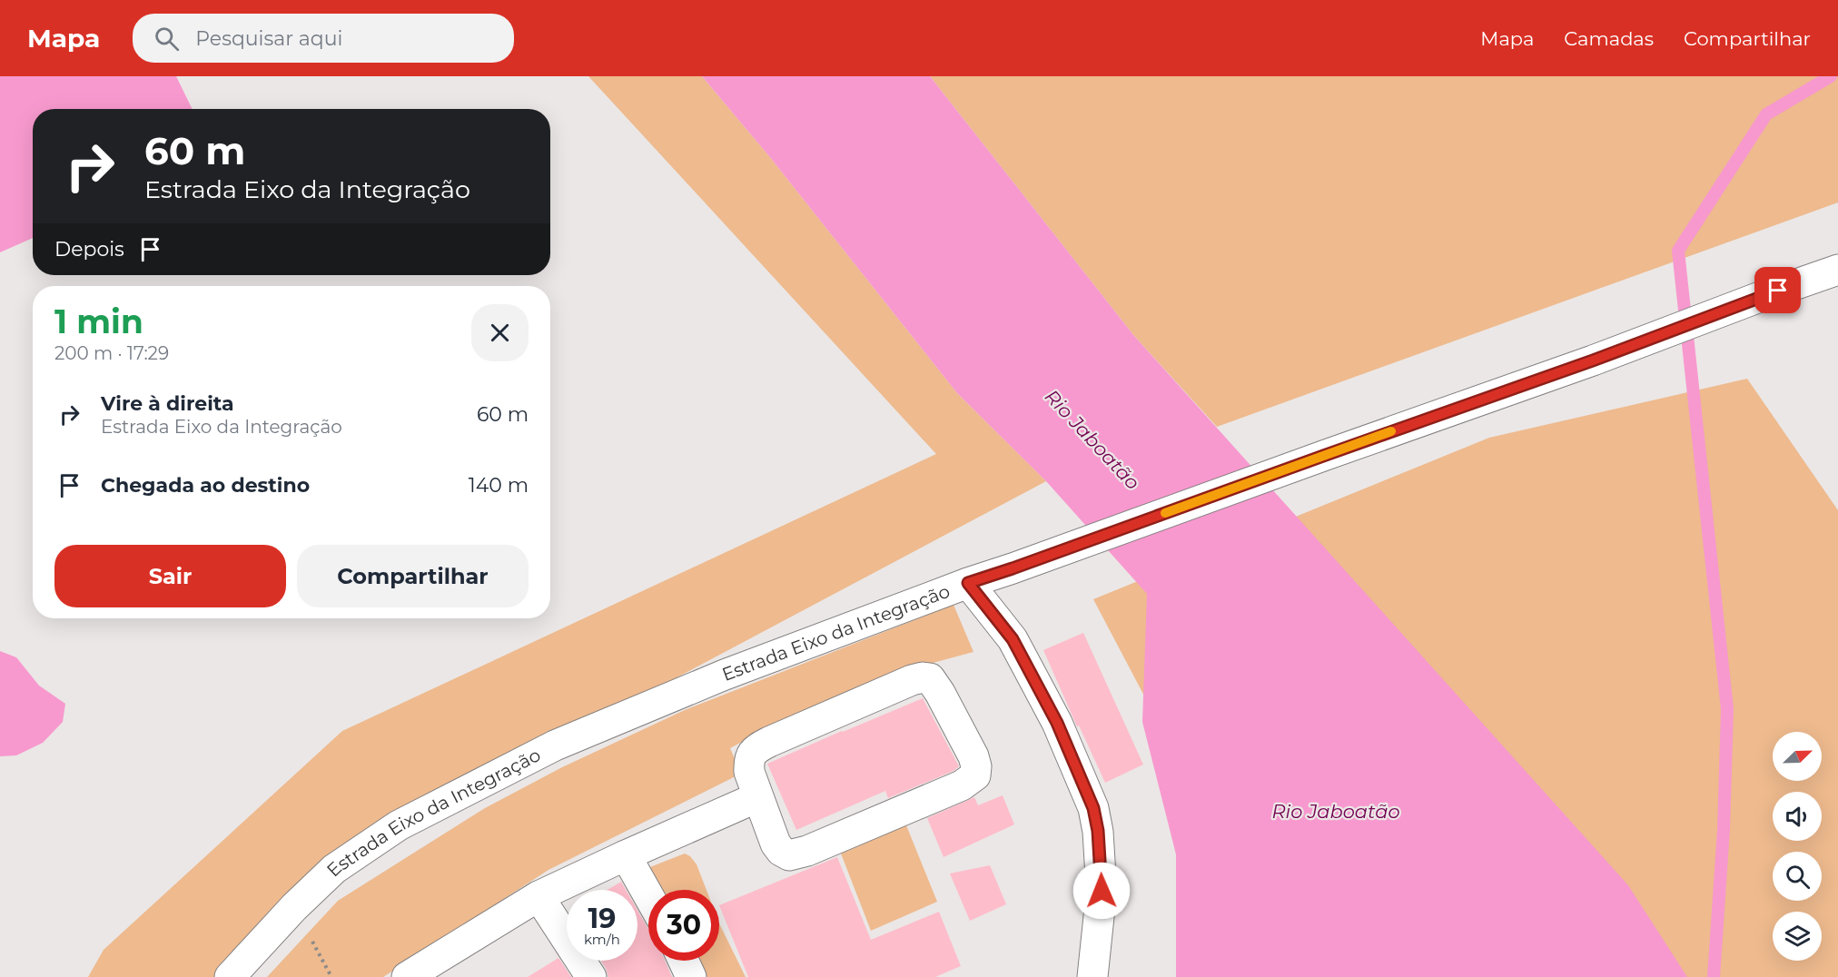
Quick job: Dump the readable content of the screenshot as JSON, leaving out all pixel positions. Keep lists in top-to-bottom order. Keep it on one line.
{"streets":{"main road":["Estrada Eixo da Integração"]},"water":["Rio Jaboatão"],"north":"top right","page":{"header":"Mapa","search":"Pesquisar aqui","nav":["Mapa","Camadas","Compartilhar"],"turn":["60 m","Estrada Eixo da Integração"],"then":"Depois","heading":["1 min","200 m · 17:29"],"list":[{"name":"Vire à direita","note":"Estrada Eixo da Integração","value":"60 m"},{"name":"Chegada ao destino","value":"140 m"}],"buttons":["Sair","Compartilhar"],"speed":"19 km/h","limit":"30"}}
